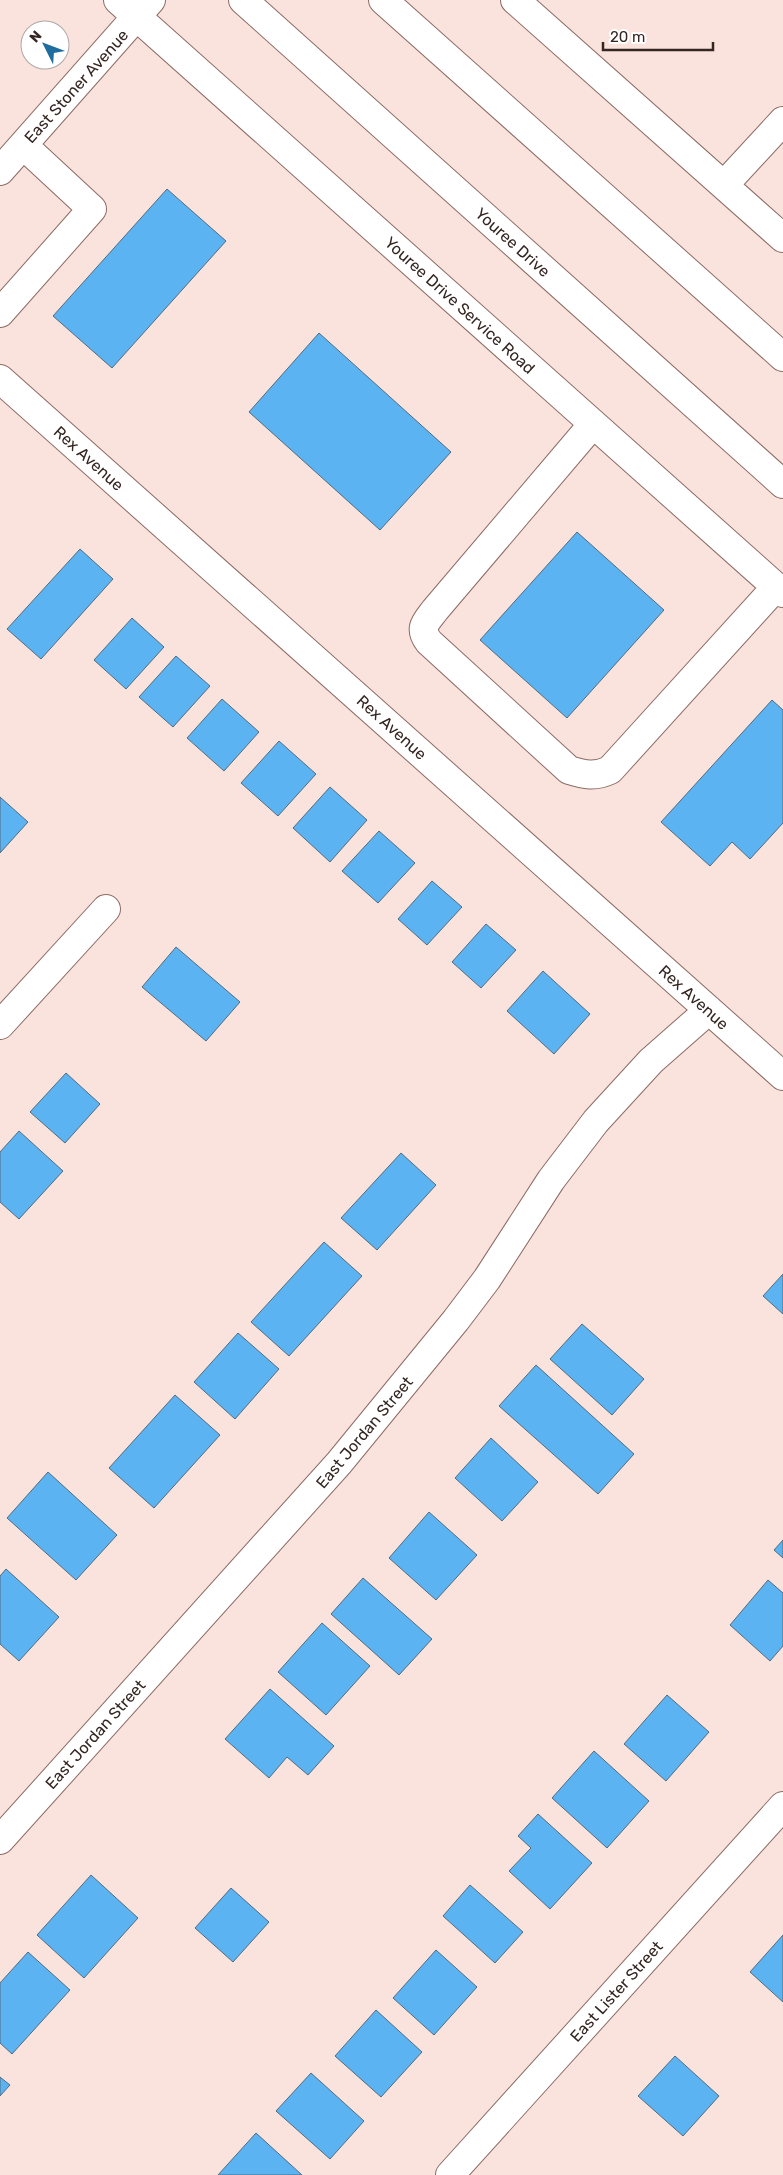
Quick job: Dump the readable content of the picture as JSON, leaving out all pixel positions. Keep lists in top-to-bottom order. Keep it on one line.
{"streets":{"street":["East Stoner Avenue","Youree Drive","Youree Drive Service Road","Rex Avenue","East Jordan Street","East Lister Street"]},"crossings":[["East Stoner Avenue","Youree Drive Service Road"],["Rex Avenue","East Jordan Street"]],"scale_bar":"20 m","north":"top left"}
